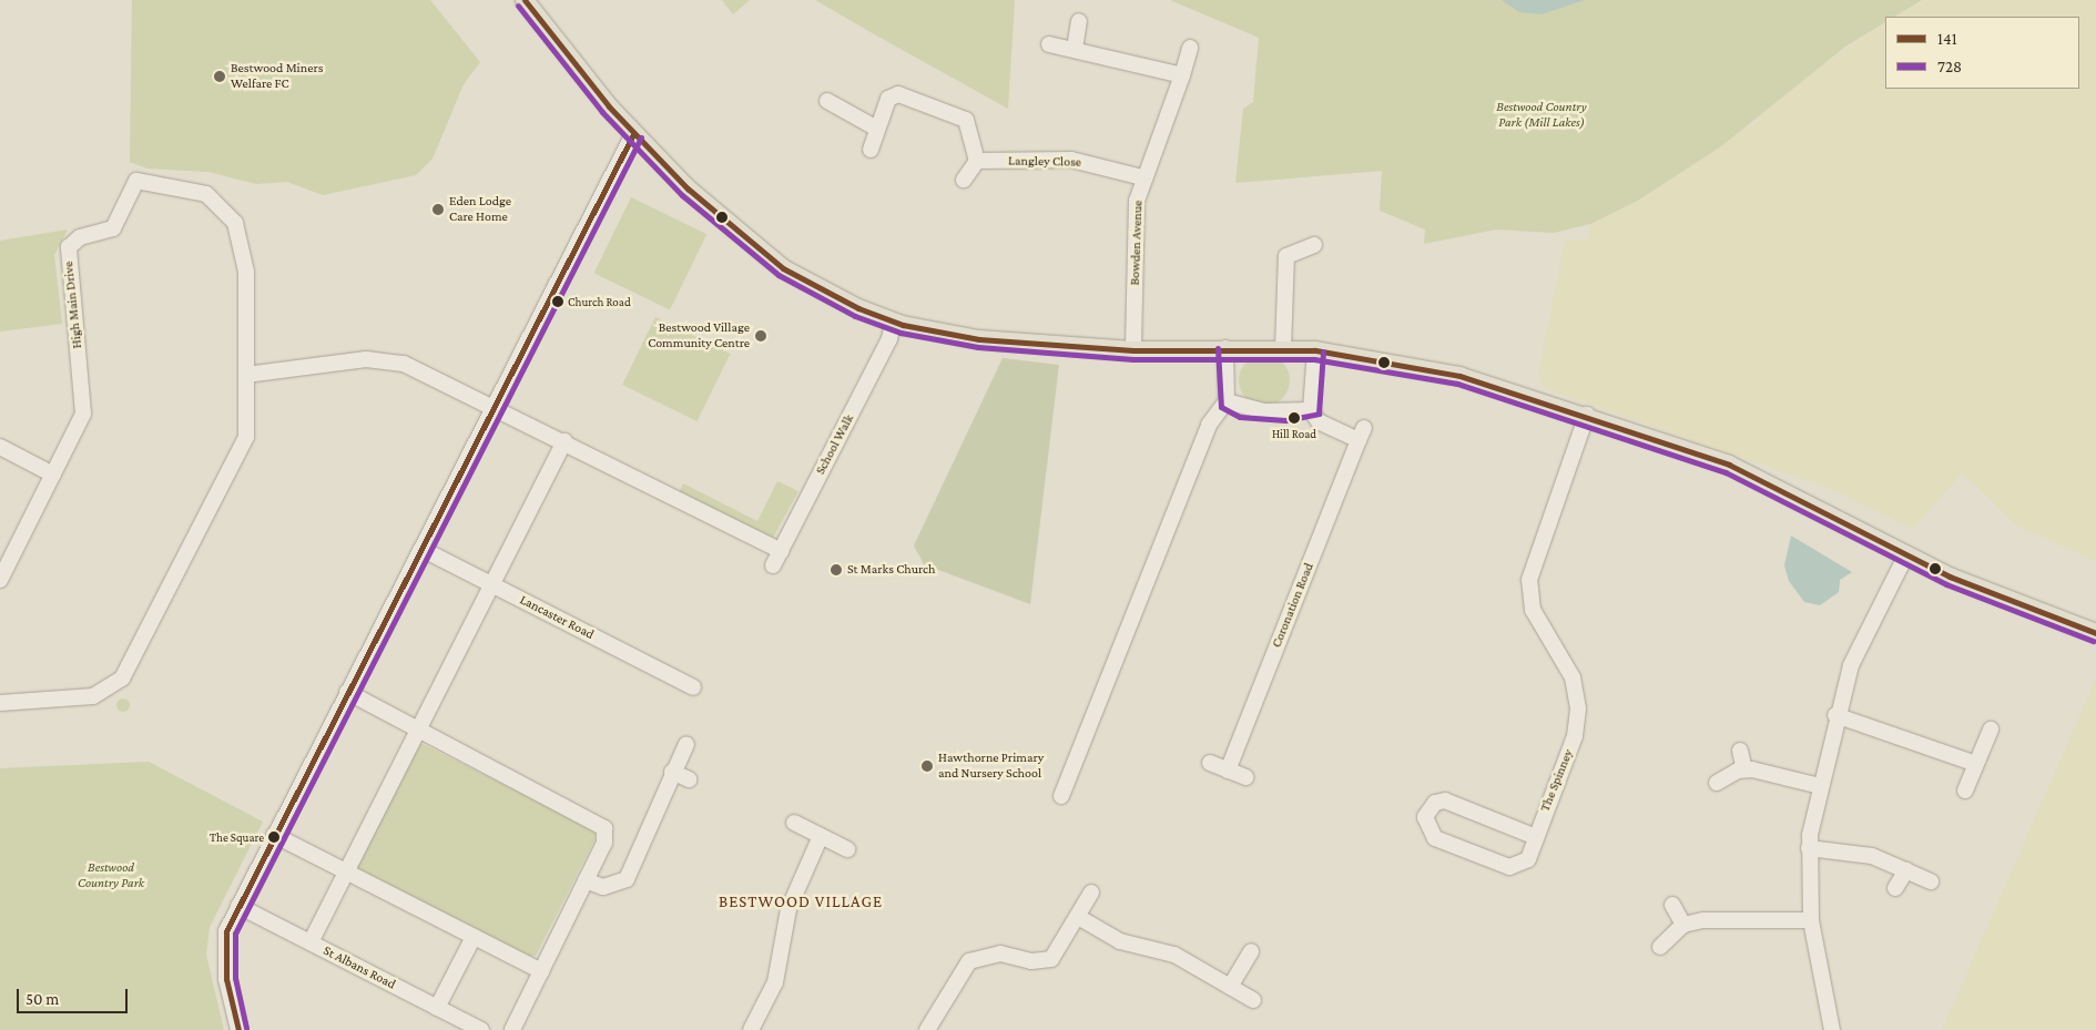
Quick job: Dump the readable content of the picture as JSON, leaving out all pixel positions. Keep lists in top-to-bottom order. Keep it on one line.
{"streets":{"street":["Langley Close","Bowden Avenue","High Main Drive","School Walk","Coronation Road","Lancaster Road","The Spinney","St Albans Road"]},"crossings":[["Langley Close","Bowden Avenue"]],"districts":["BESTWOOD VILLAGE"],"parks":["Bestwood Country Park (Mill Lakes)","Bestwood Country Park"],"places":["Bestwood Miners Welfare FC","Eden Lodge Care Home","Church Road","Bestwood Village Community Centre","Hill Road","St Marks Church","Hawthorne Primary and Nursery School","The Square"],"lines":["transit line 141","transit line 728"],"legend":["141","728"],"scale_bar":"50 m"}
